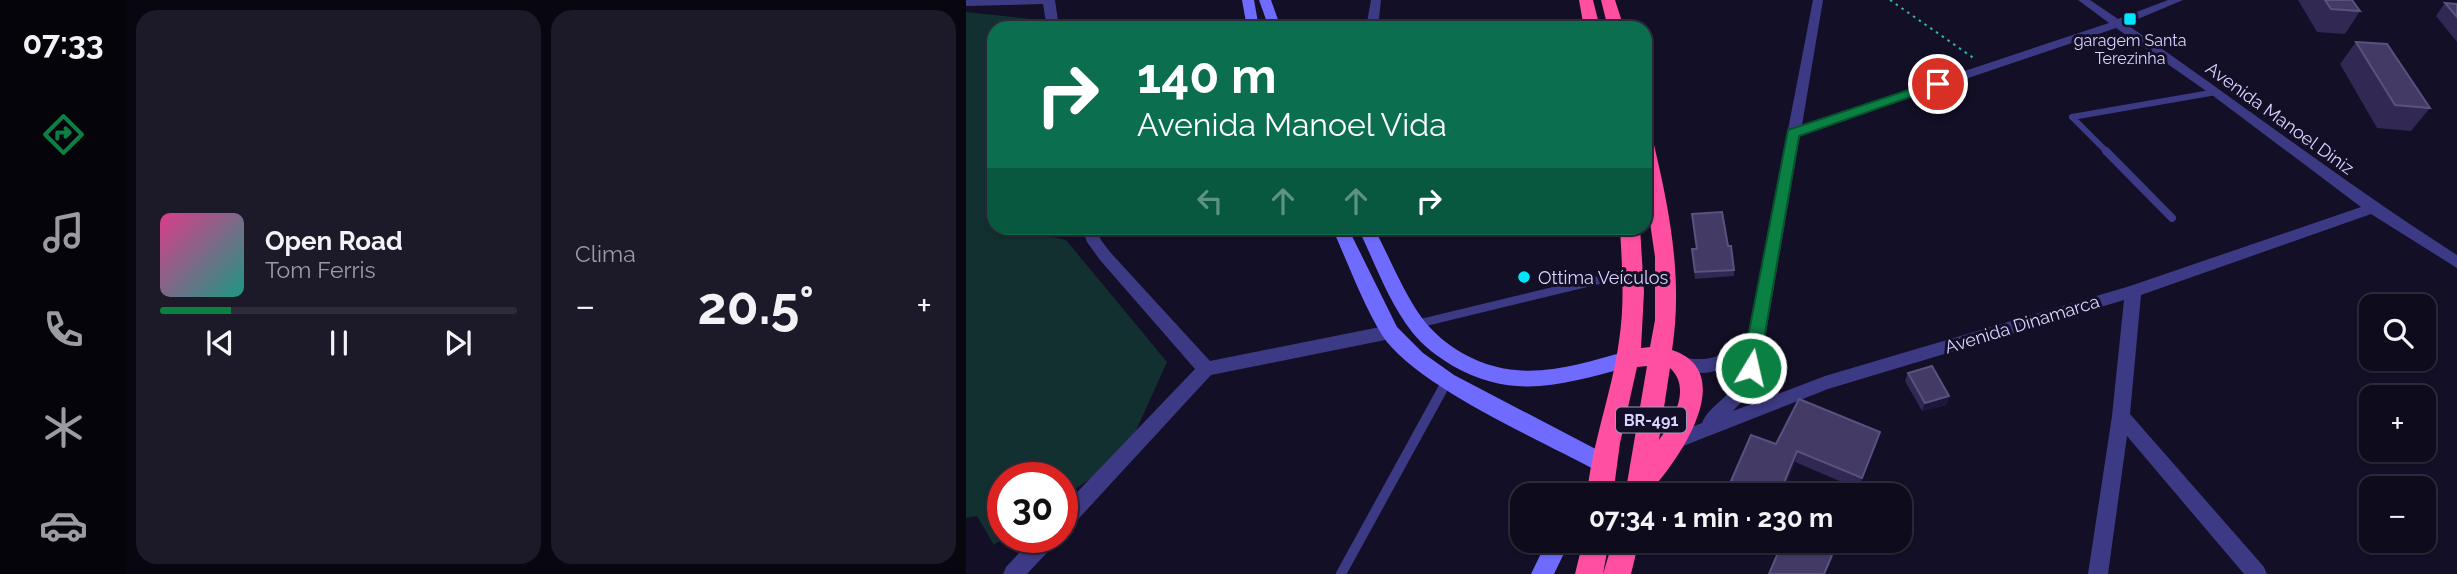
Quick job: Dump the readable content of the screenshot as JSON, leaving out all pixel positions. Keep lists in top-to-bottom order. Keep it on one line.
{"streets":{"highway":["BR-491"],"street":["Avenida Manoel Diniz","Avenida Dinamarca"]},"crossings":[["Avenida Manoel Diniz","Avenida Dinamarca"]],"places":{"transit":["garagem Santa Terezinha"],"other":["Ottima Veículos"]},"page":{"tabs":"07:33","tile":"Clima","turn":["140 m","Avenida Manoel Vida"],"song":["Open Road","Tom Ferris"],"heat":["−","20.5°","+"],"map_buttons":["+","−"],"limit":"30","trip":"07:34 · 1 min · 230 m"}}
